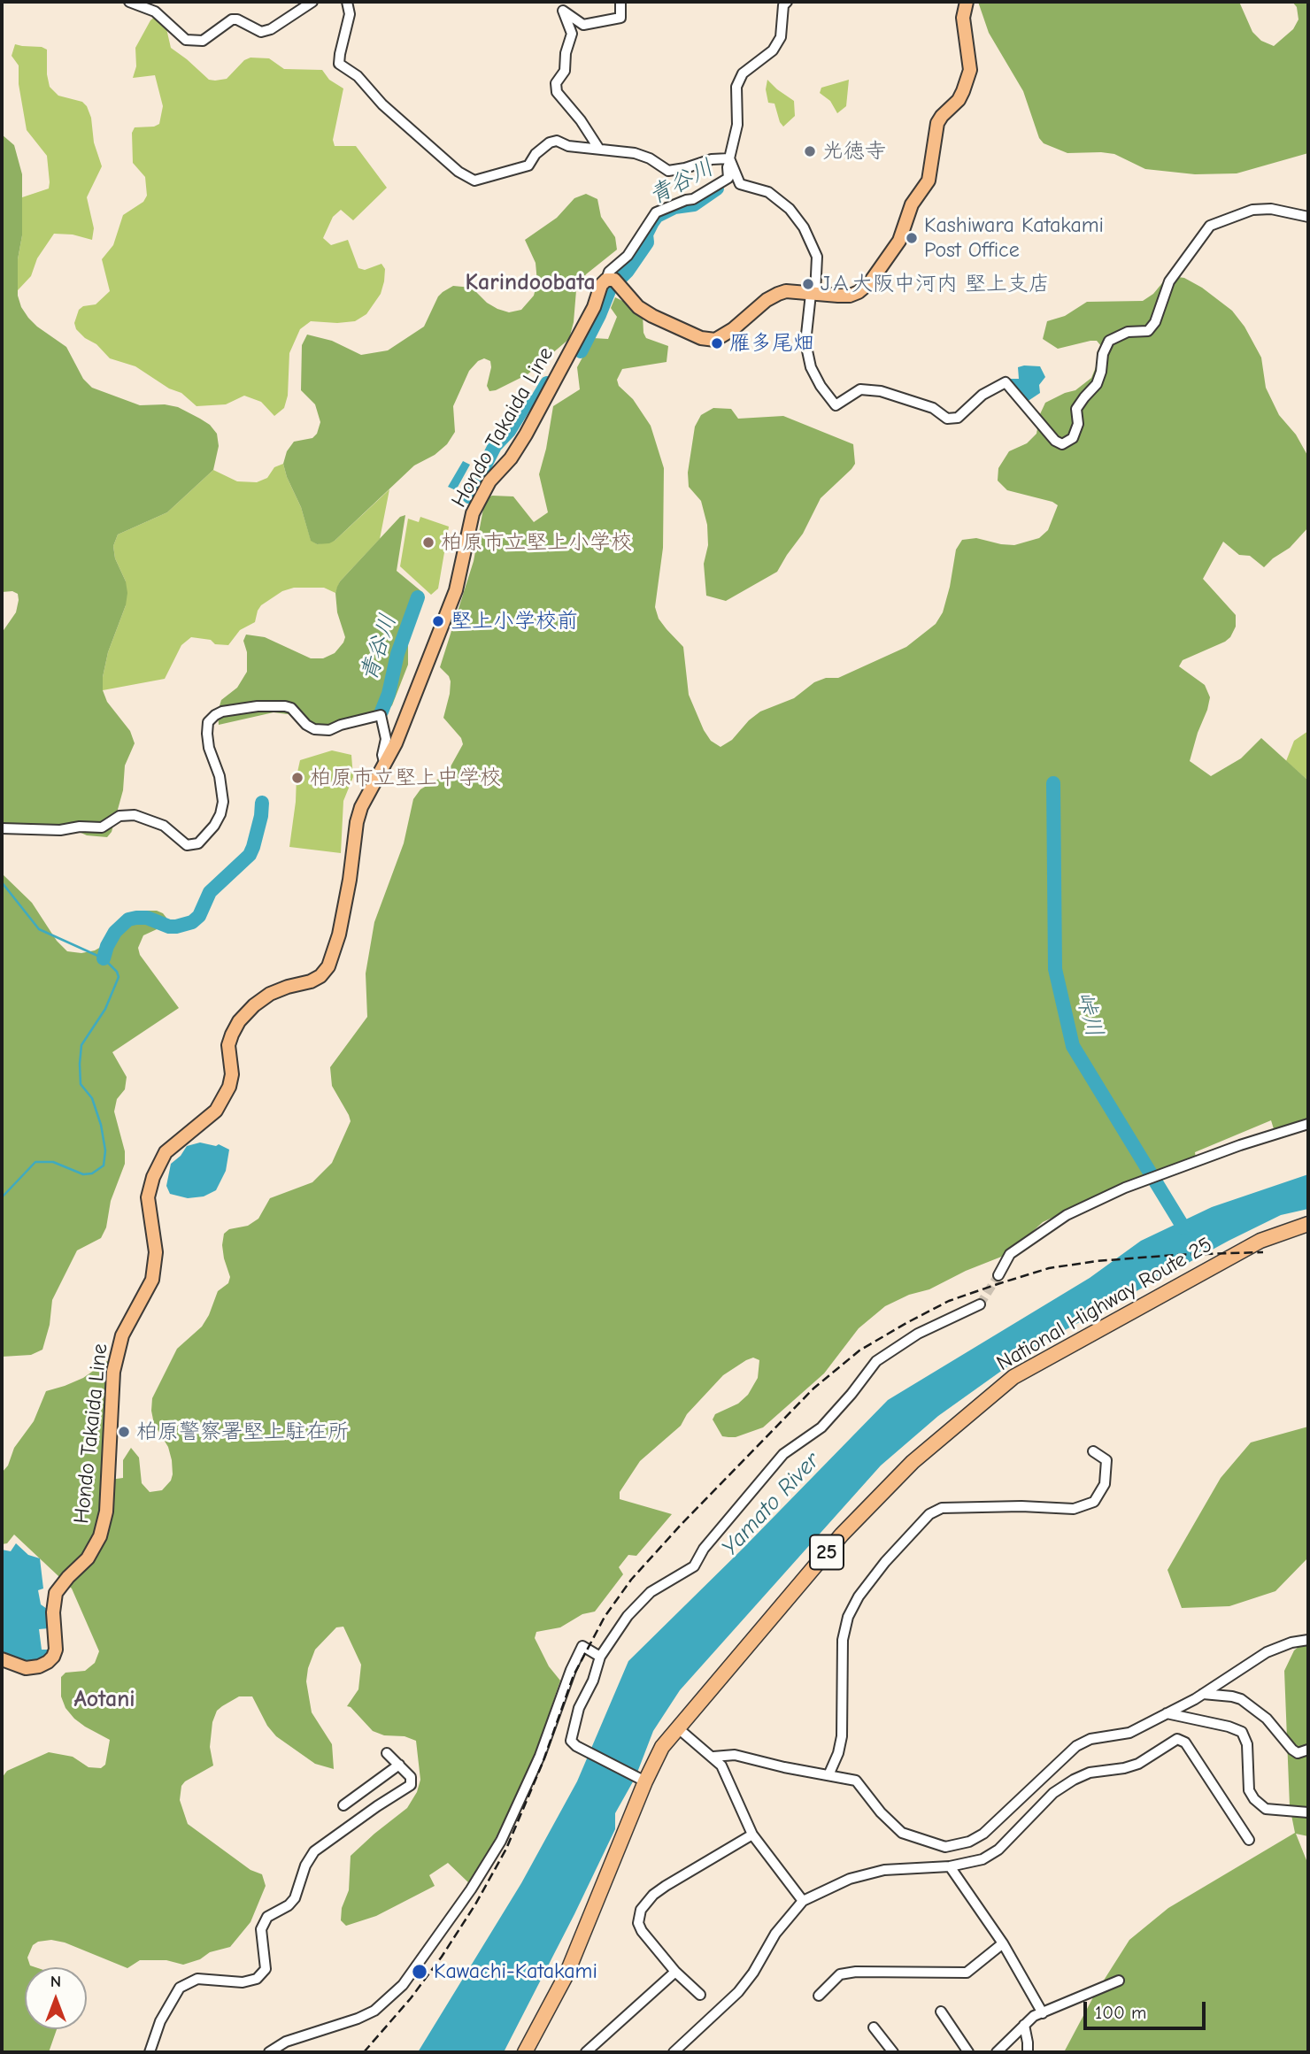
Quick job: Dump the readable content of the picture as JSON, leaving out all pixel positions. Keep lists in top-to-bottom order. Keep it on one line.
{"streets":{"highway":["National Highway Route 25","25"],"main road":["Hondo Takaida Line"]},"districts":["Karindoobata","Aotani"],"water":["青谷川","峠川","Yamato River"],"places":["光徳寺","Kashiwara Katakami Post Office","JＡ大阪中河内 堅上支店","雁多尾畑","柏原市立堅上小学校","堅上小学校前","柏原市立堅上中学校","柏原警察署堅上駐在所","Kawachi-Katakami"],"scale_bar":"100 m","north":"top"}
